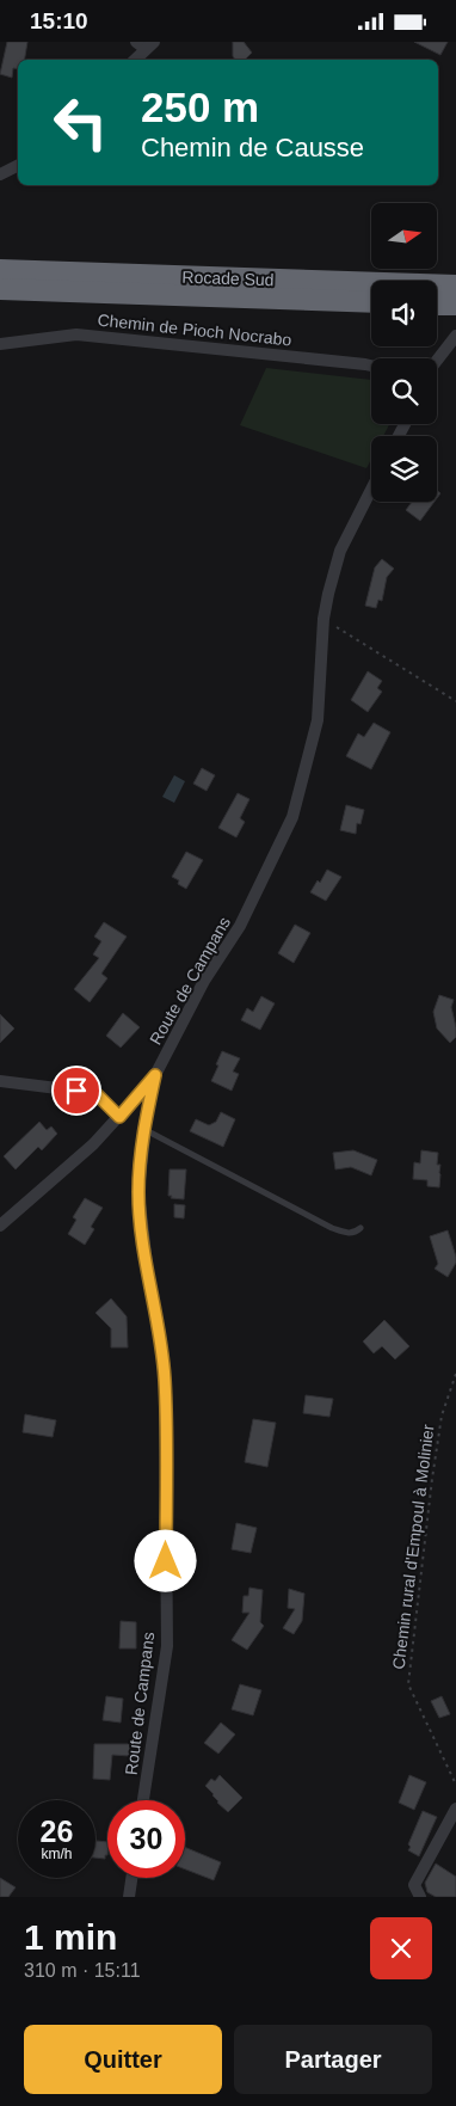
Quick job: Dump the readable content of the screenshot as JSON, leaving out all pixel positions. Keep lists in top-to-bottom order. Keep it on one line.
{"streets":{"highway":["Rocade Sud"],"street":["Chemin de Pioch Nocrabo","Route de Campans"],"path":["Chemin rural d'Empoul à Molinier"]},"north":"right","page":{"status":"15:10","turn":["250 m","Chemin de Causse"],"speed":"26 km/h","limit":"30","heading":["1 min","310 m · 15:11"],"buttons":["Quitter","Partager"]}}
